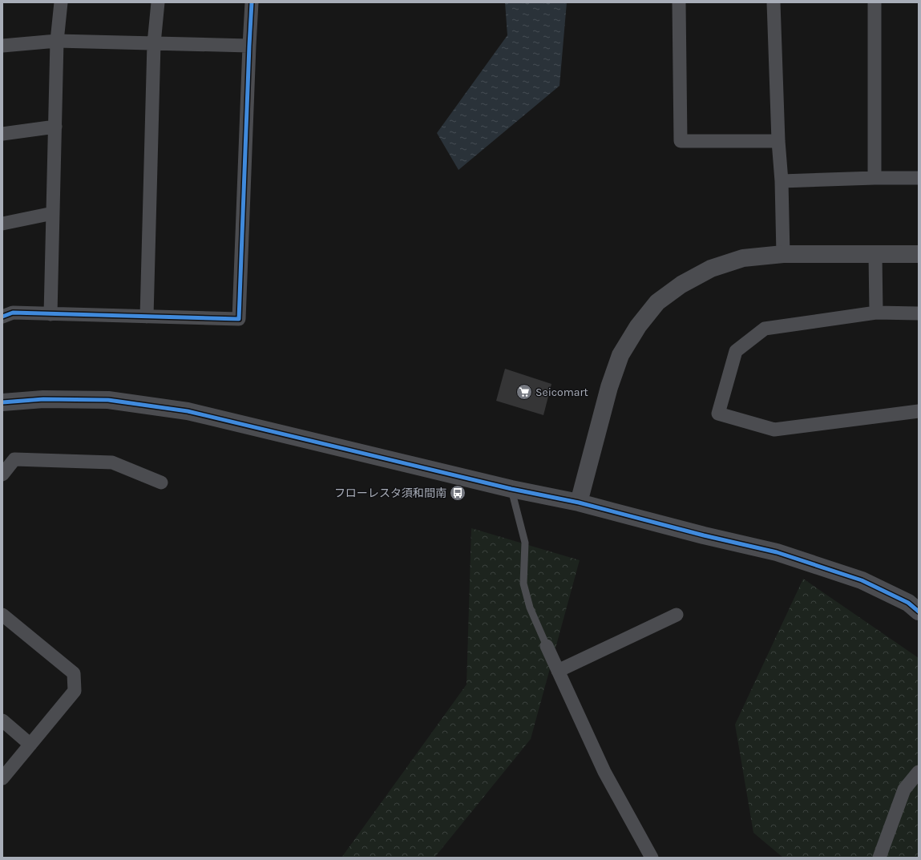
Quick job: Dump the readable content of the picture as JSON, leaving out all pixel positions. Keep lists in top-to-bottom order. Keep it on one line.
{"places":{"supermarket":["Seicomart"],"bus stop":["フローレスタ須和間南"]}}
